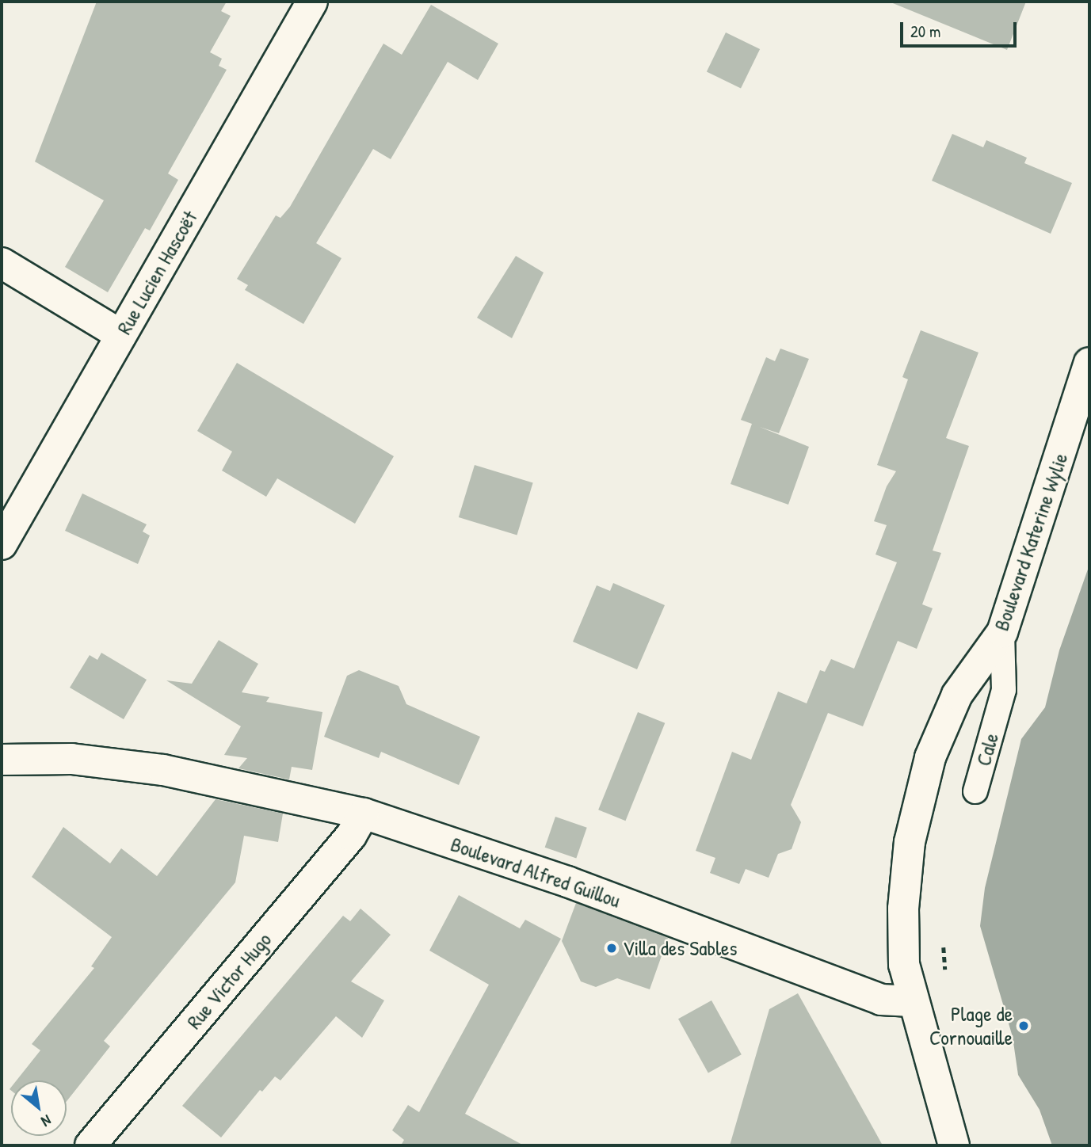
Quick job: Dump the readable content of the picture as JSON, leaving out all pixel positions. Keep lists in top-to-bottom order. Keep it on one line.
{"streets":{"street":["Rue Lucien Hascoët","Boulevard Katerine Wylie","Boulevard Alfred Guillou","Rue Victor Hugo"],"lane":["Cale"]},"crossings":[["Boulevard Katerine Wylie","Cale"],["Boulevard Katerine Wylie","Boulevard Alfred Guillou"],["Boulevard Alfred Guillou","Rue Victor Hugo"]],"places":["Villa des Sables","Plage de Cornouaille"],"scale_bar":"20 m","north":"bottom right"}
